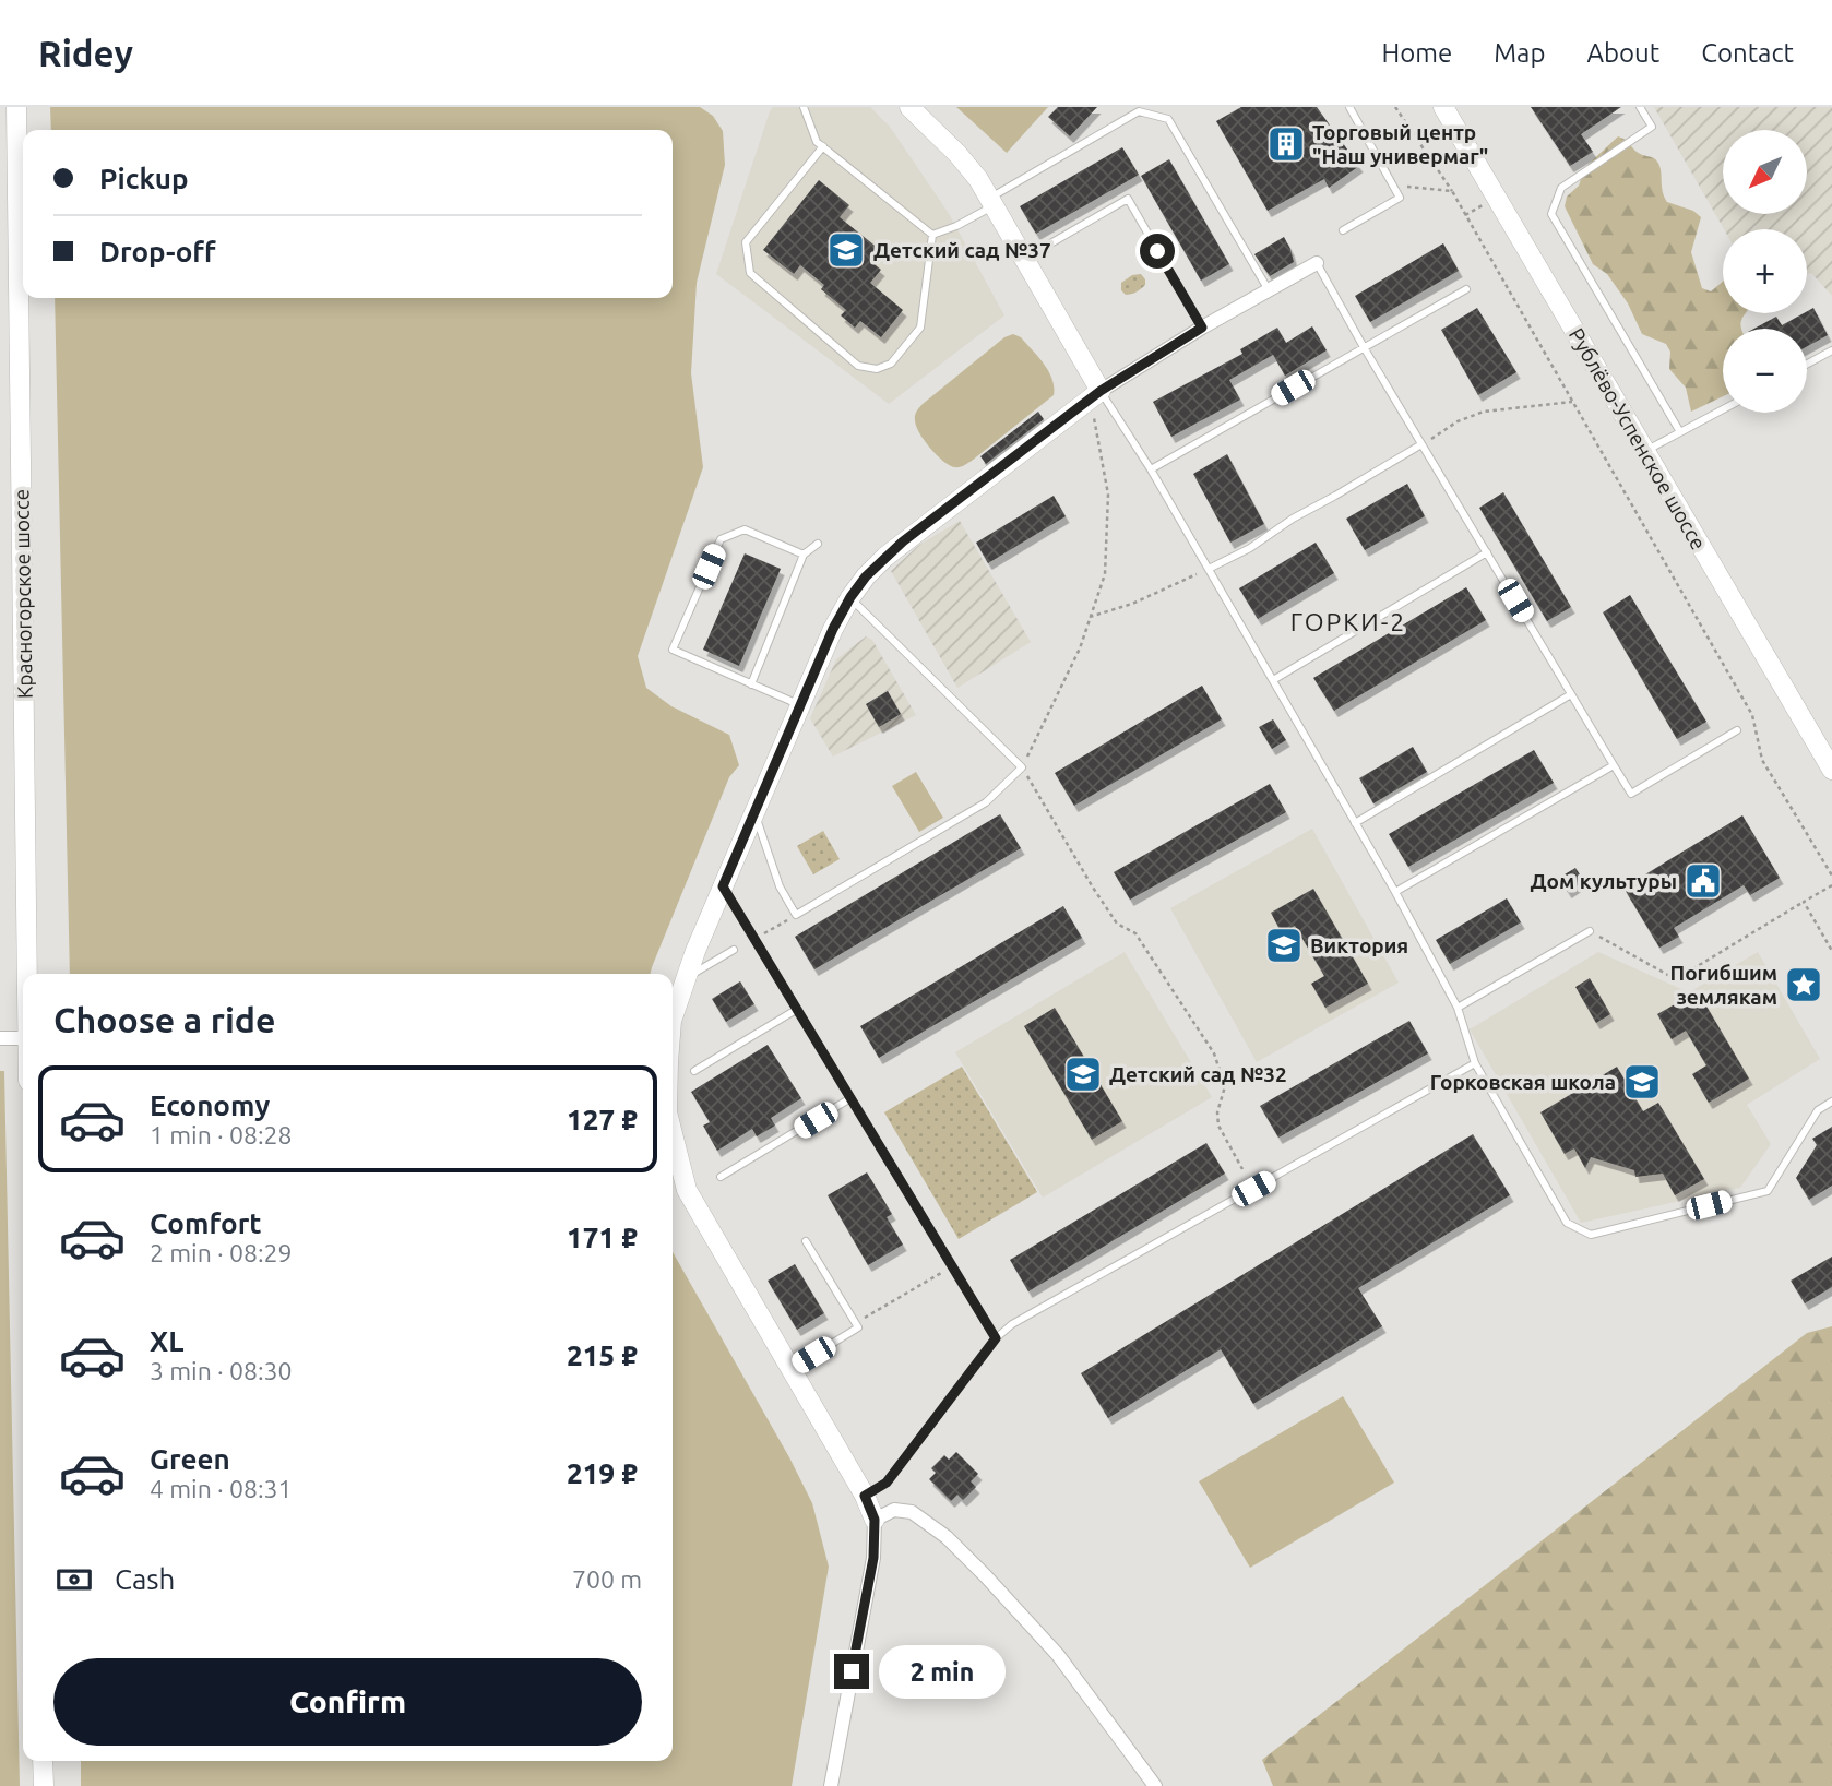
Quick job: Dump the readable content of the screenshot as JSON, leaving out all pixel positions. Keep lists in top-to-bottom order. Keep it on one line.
{"streets":{"street":["Рублёво-Успенское шоссе","Красногорское шоссе"]},"districts":["ГОРКИ-2"],"places":{"building":["Торговый центр \"Наш универмаг\""],"school or university":["Детский сад №37","Виктория","Детский сад №32","Горковская школа"],"public building":["Дом культуры"],"place":["Погибшим землякам"]},"north":"bottom left","page":{"header":"Ridey","nav":["Home","Map","About","Contact"],"map_buttons":["+","−"],"banner":["Pickup","Drop-off"],"heading":"Choose a ride","list":[{"name":"Economy","note":"1 min · 08:28","value":"127 ₽"},{"name":"Comfort","note":"2 min · 08:29","value":"171 ₽"},{"name":"XL","note":"3 min · 08:30","value":"215 ₽"},{"name":"Green","note":"4 min · 08:31","value":"219 ₽"}],"pay":["Cash","700 m"],"buttons":"Confirm","bubble":"2 min"}}
